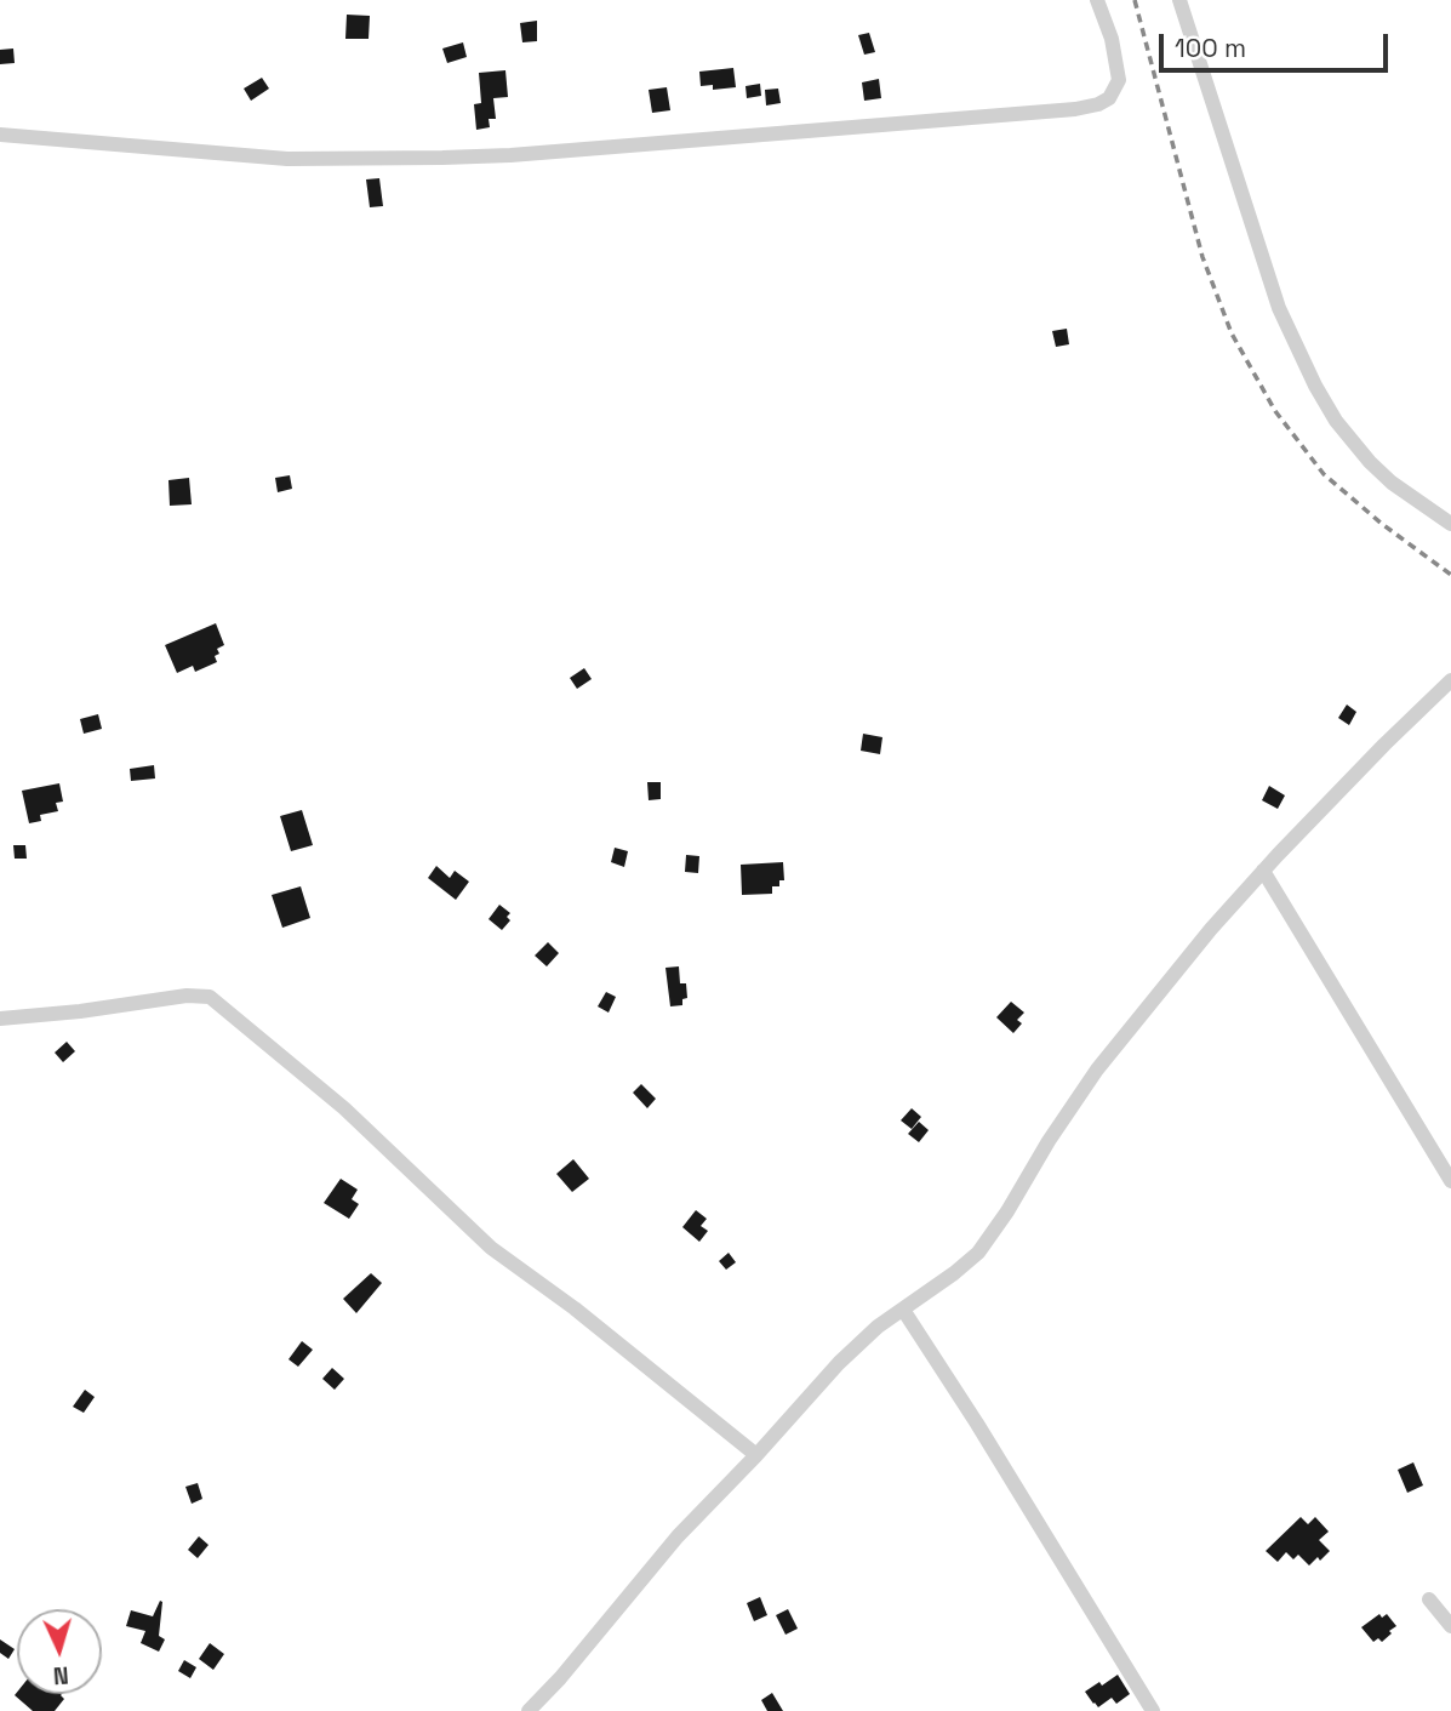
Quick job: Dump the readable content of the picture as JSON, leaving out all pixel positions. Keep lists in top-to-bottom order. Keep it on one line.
{"scale_bar":"100 m","north":"bottom"}
